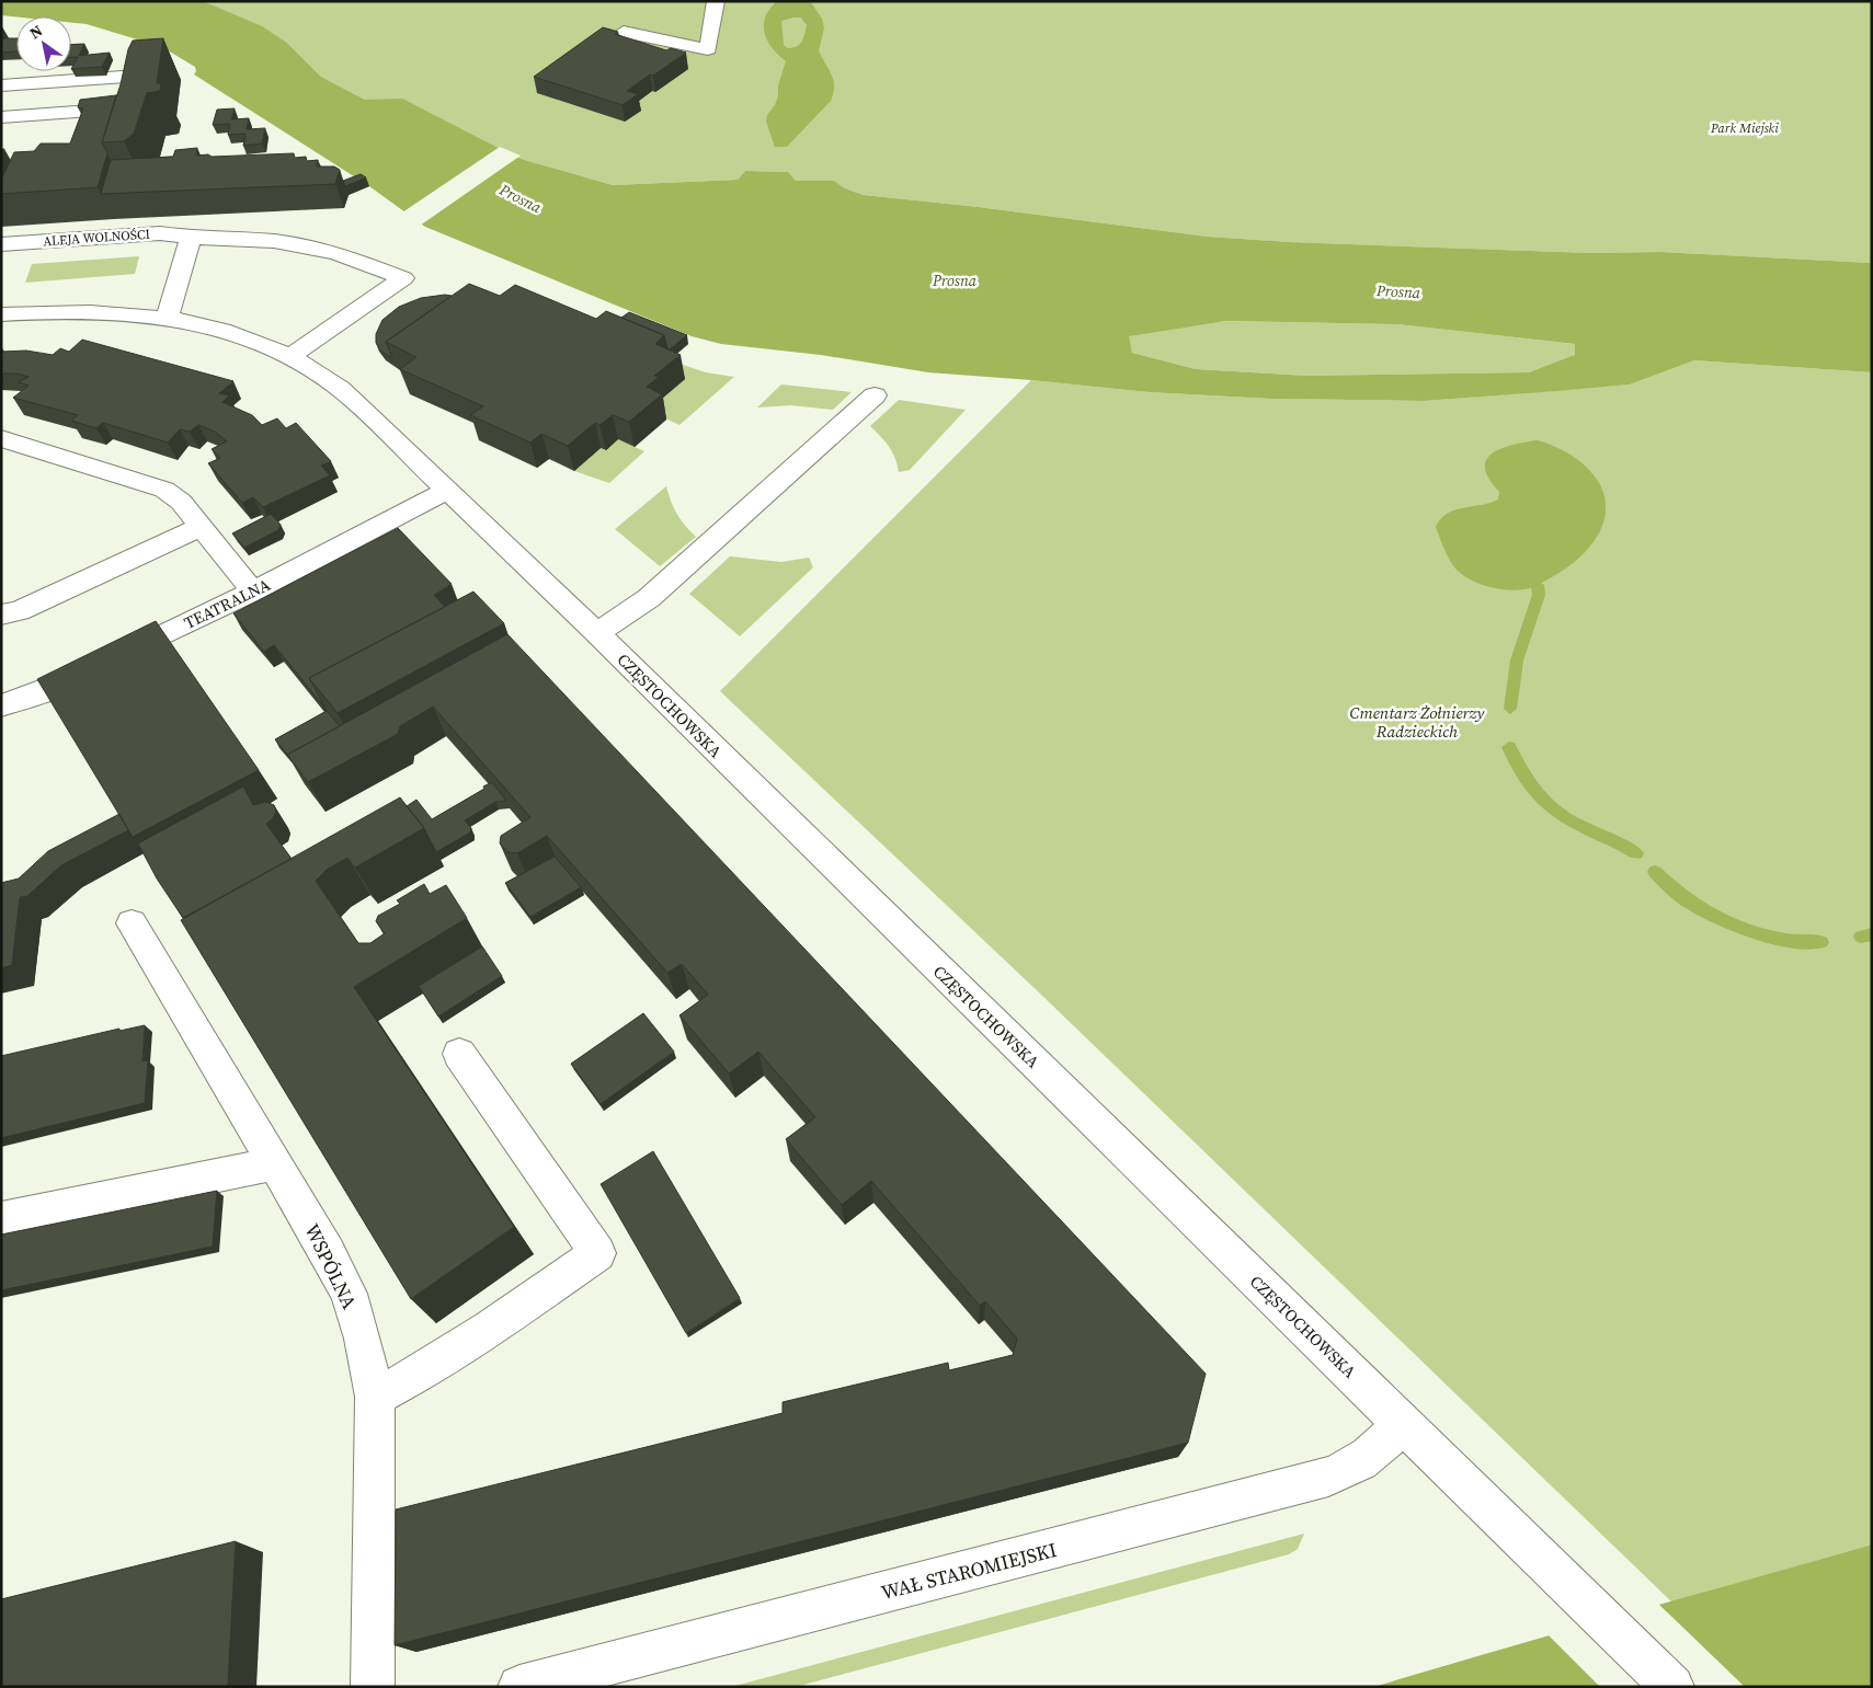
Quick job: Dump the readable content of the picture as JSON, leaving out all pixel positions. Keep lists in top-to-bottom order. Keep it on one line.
{"streets":{"street":["ALEJA WOLNOŚCI","TEATRALNA","CZĘSTOCHOWSKA","WSPÓLNA","WAŁ STAROMIEJSKI"]},"crossings":[["ALEJA WOLNOŚCI","CZĘSTOCHOWSKA"],["TEATRALNA","CZĘSTOCHOWSKA"],["CZĘSTOCHOWSKA","WAŁ STAROMIEJSKI"]],"water":["Prosna"],"parks":["Park Miejski","Cmentarz Żołnierzy Radzieckich"],"north":"top left"}
